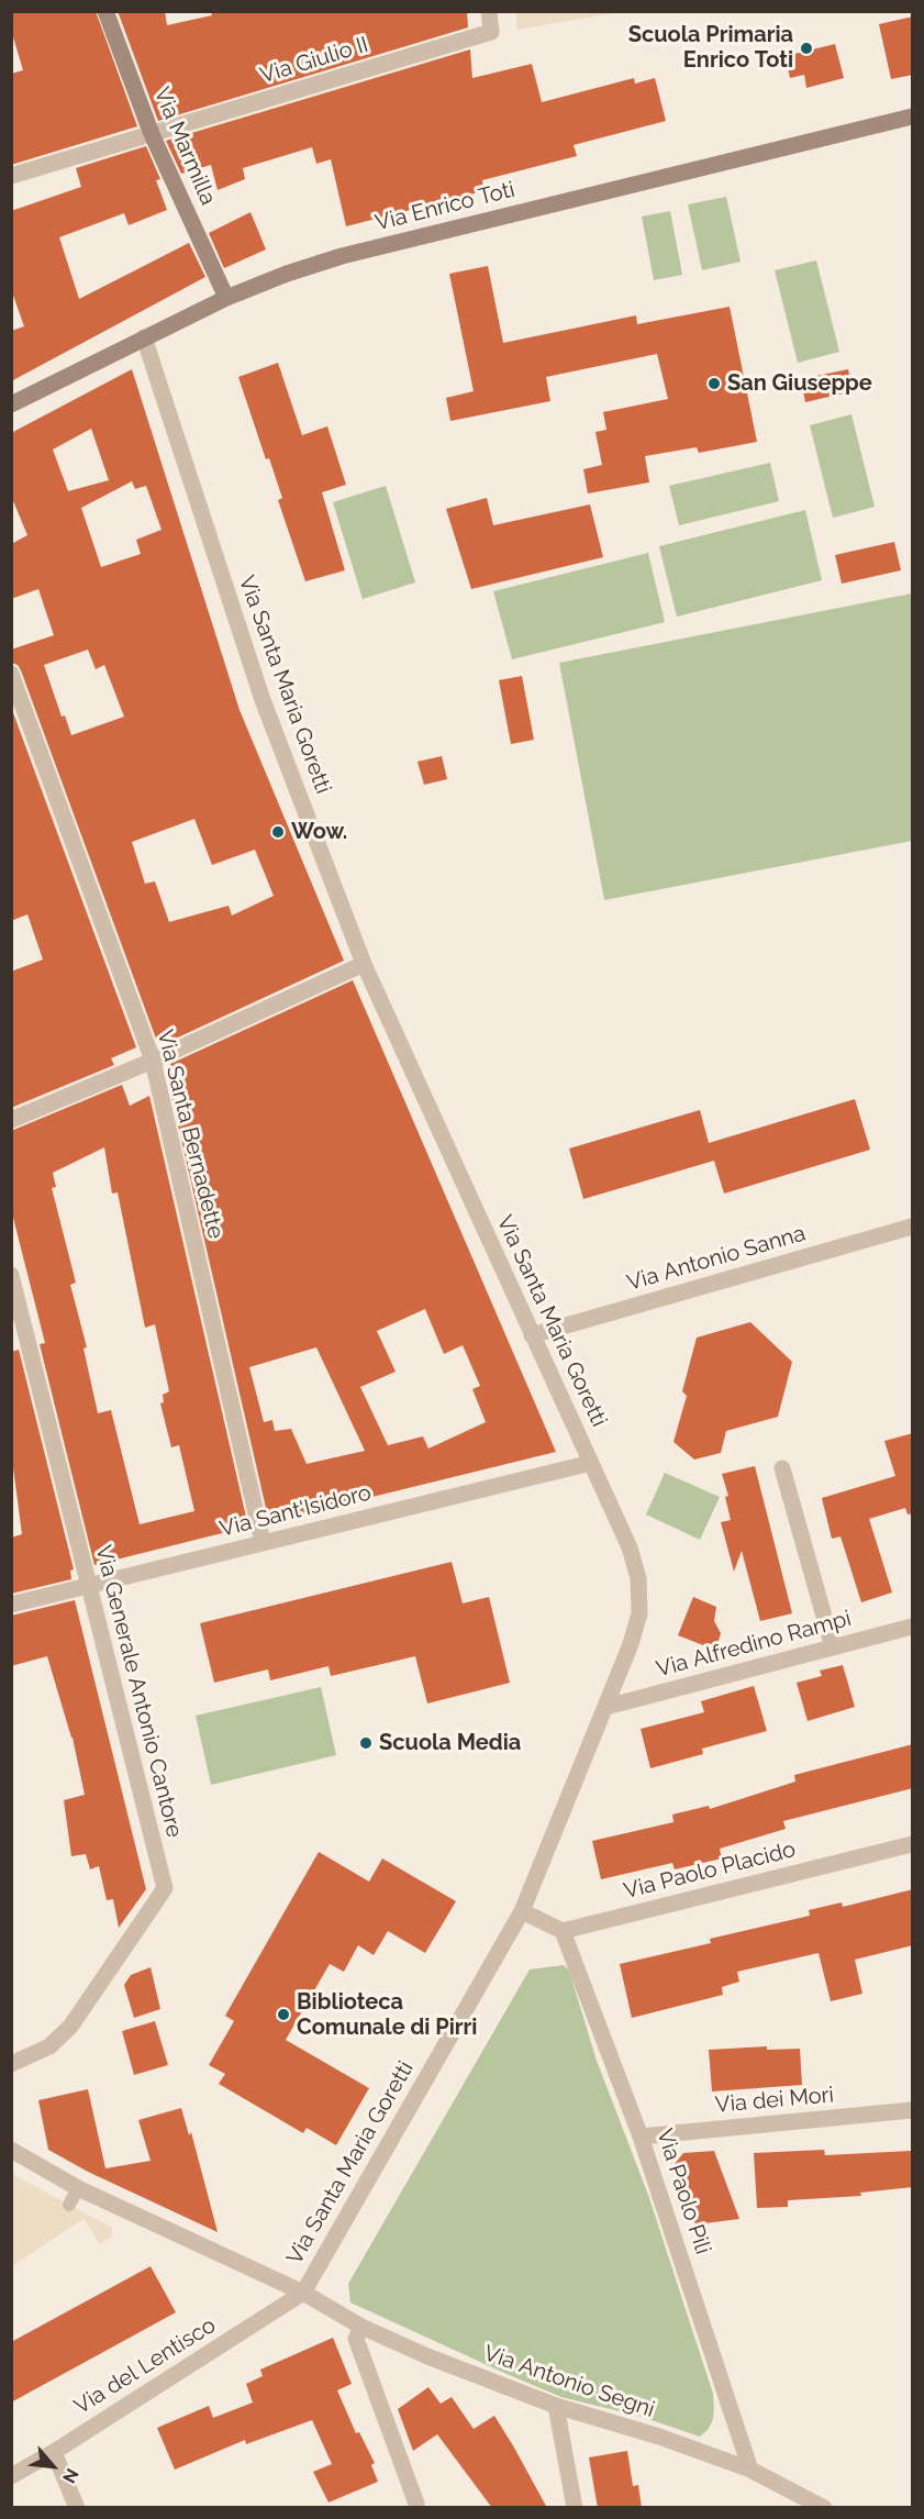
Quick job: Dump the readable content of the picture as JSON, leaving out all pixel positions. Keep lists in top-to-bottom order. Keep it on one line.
{"streets":{"street":["Via Giulio II","Via Marmilla","Via Enrico Toti","Via Santa Maria Goretti","Via Santa Bernadette","Via Antonio Sanna","Via Sant'Isidoro","Via Alfredino Rampi","Via Generale Antonio Cantore","Via Paolo Placido","Via dei Mori","Via Paolo Pili","Via del Lentisco","Via Antonio Segni"]},"crossings":[["Via Giulio II","Via Marmilla"],["Via Marmilla","Via Enrico Toti"],["Via Enrico Toti","Via Santa Maria Goretti"],["Via Santa Maria Goretti","Via Antonio Sanna"],["Via Santa Maria Goretti","Via Sant'Isidoro"],["Via Santa Maria Goretti","Via Alfredino Rampi"],["Via Santa Maria Goretti","Via del Lentisco"],["Via Santa Maria Goretti","Via Antonio Segni"],["Via Santa Bernadette","Via Sant'Isidoro"],["Via Sant'Isidoro","Via Generale Antonio Cantore"],["Via Paolo Placido","Via Paolo Pili"],["Via dei Mori","Via Paolo Pili"],["Via Paolo Pili","Via Antonio Segni"],["Via del Lentisco","Via Antonio Segni"]],"places":["Scuola Primaria Enrico Toti","San Giuseppe","Wow.","Scuola Media","Biblioteca Comunale di Pirri"],"north":"bottom right"}
